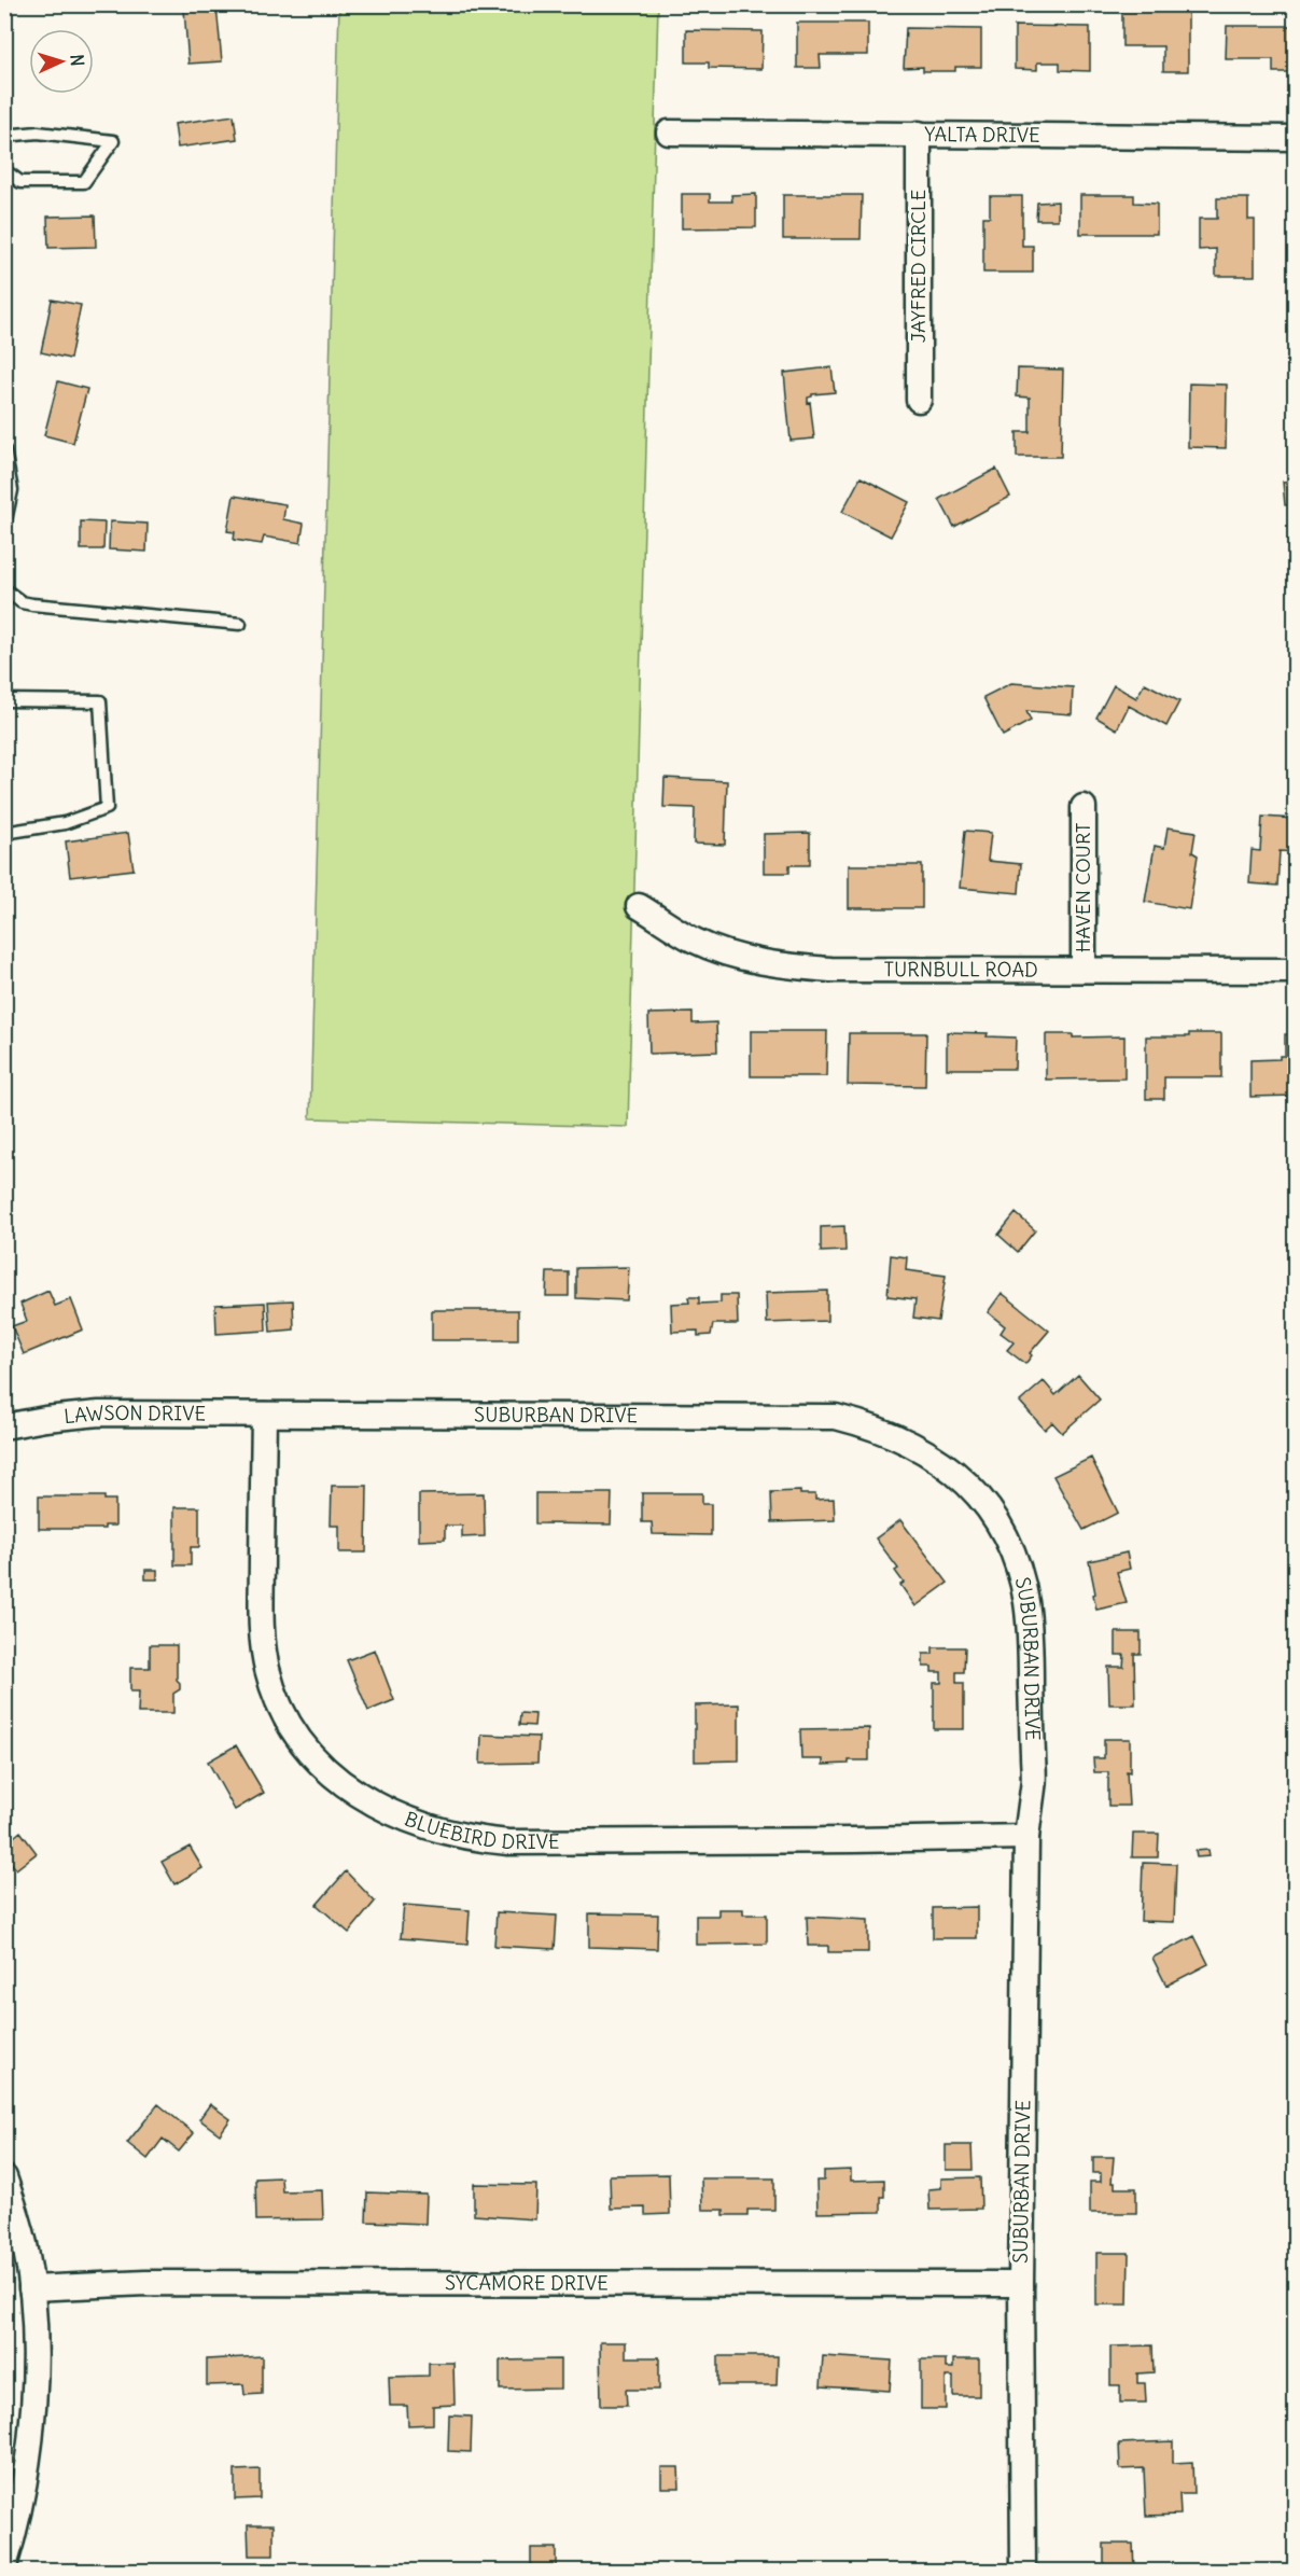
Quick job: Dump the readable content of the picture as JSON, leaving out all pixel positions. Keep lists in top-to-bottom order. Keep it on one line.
{"streets":{"street":["YALTA DRIVE","JAYFRED CIRCLE","HAVEN COURT","TURNBULL ROAD","LAWSON DRIVE","SUBURBAN DRIVE","BLUEBIRD DRIVE","SYCAMORE DRIVE"]},"crossings":[["YALTA DRIVE","JAYFRED CIRCLE"],["HAVEN COURT","TURNBULL ROAD"],["LAWSON DRIVE","SUBURBAN DRIVE"],["LAWSON DRIVE","BLUEBIRD DRIVE"],["SUBURBAN DRIVE","BLUEBIRD DRIVE"],["SUBURBAN DRIVE","SYCAMORE DRIVE"]],"north":"right"}
